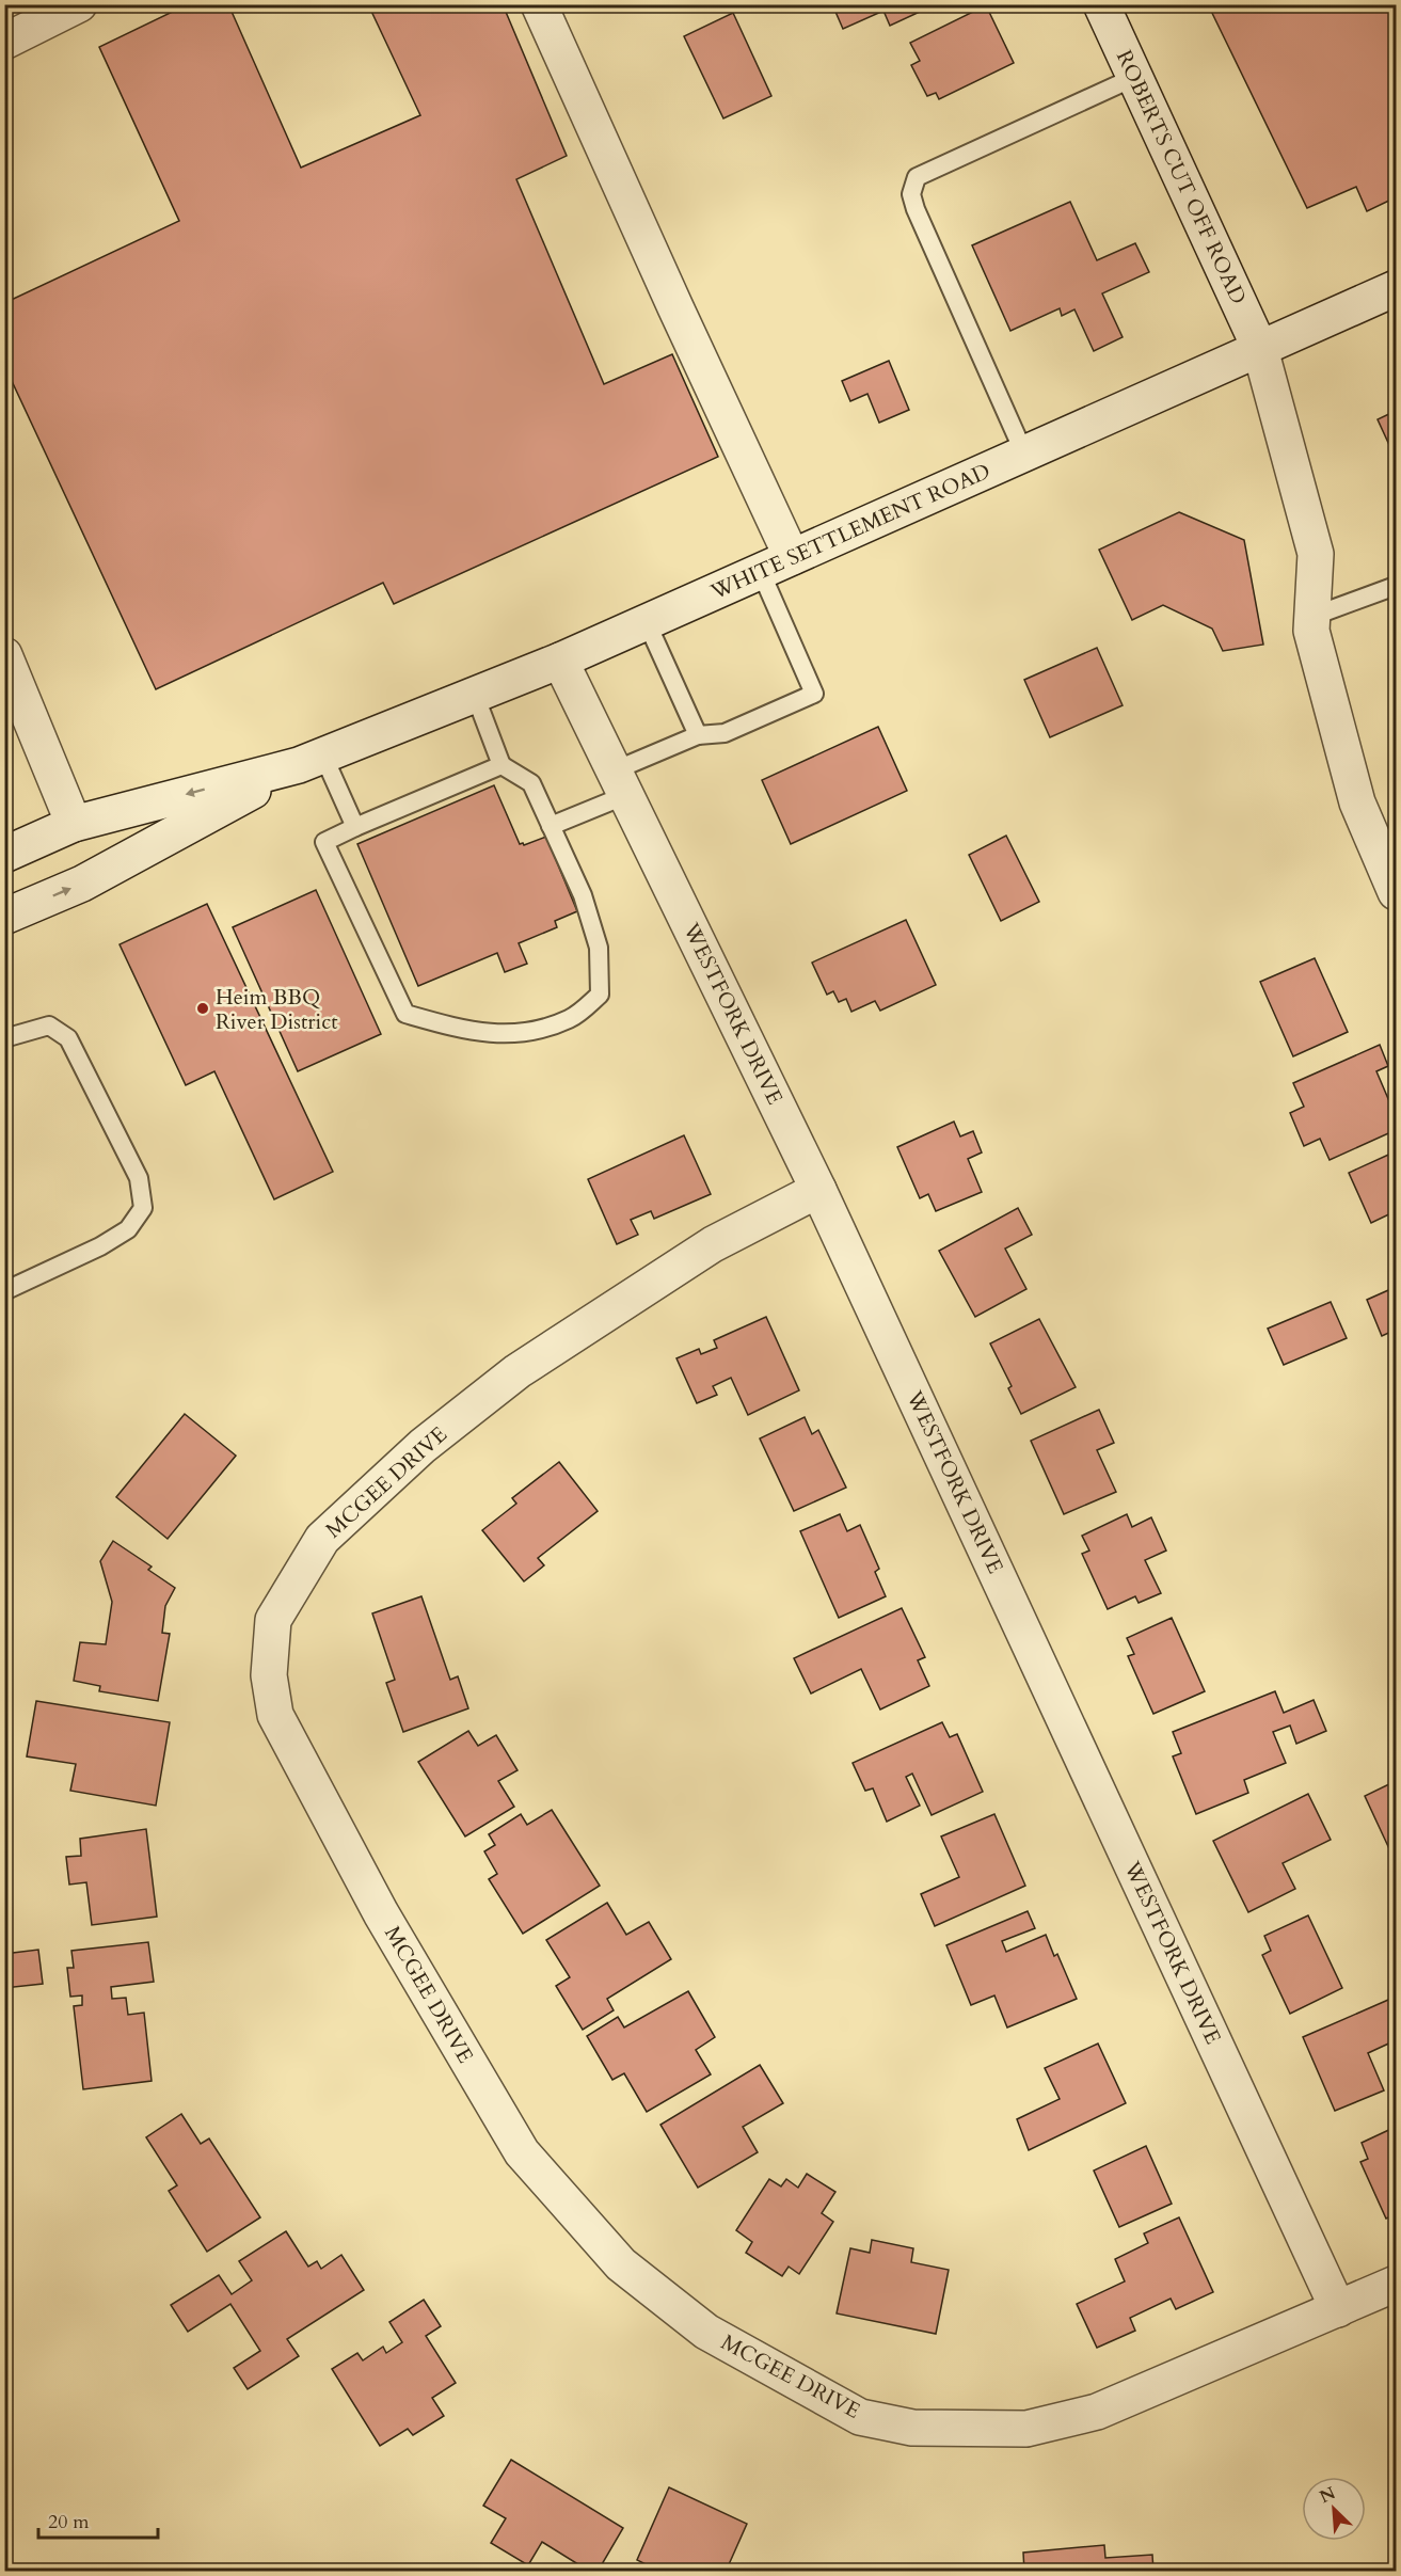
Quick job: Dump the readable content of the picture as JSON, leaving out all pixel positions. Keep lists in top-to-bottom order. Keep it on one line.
{"streets":{"street":["ROBERTS CUT OFF ROAD","WHITE SETTLEMENT ROAD","WESTFORK DRIVE","MCGEE DRIVE"]},"crossings":[["ROBERTS CUT OFF ROAD","WHITE SETTLEMENT ROAD"],["WHITE SETTLEMENT ROAD","WESTFORK DRIVE"],["WESTFORK DRIVE","MCGEE DRIVE"]],"places":["Heim BBQ River District"],"scale_bar":"20 m","north":"top left"}
